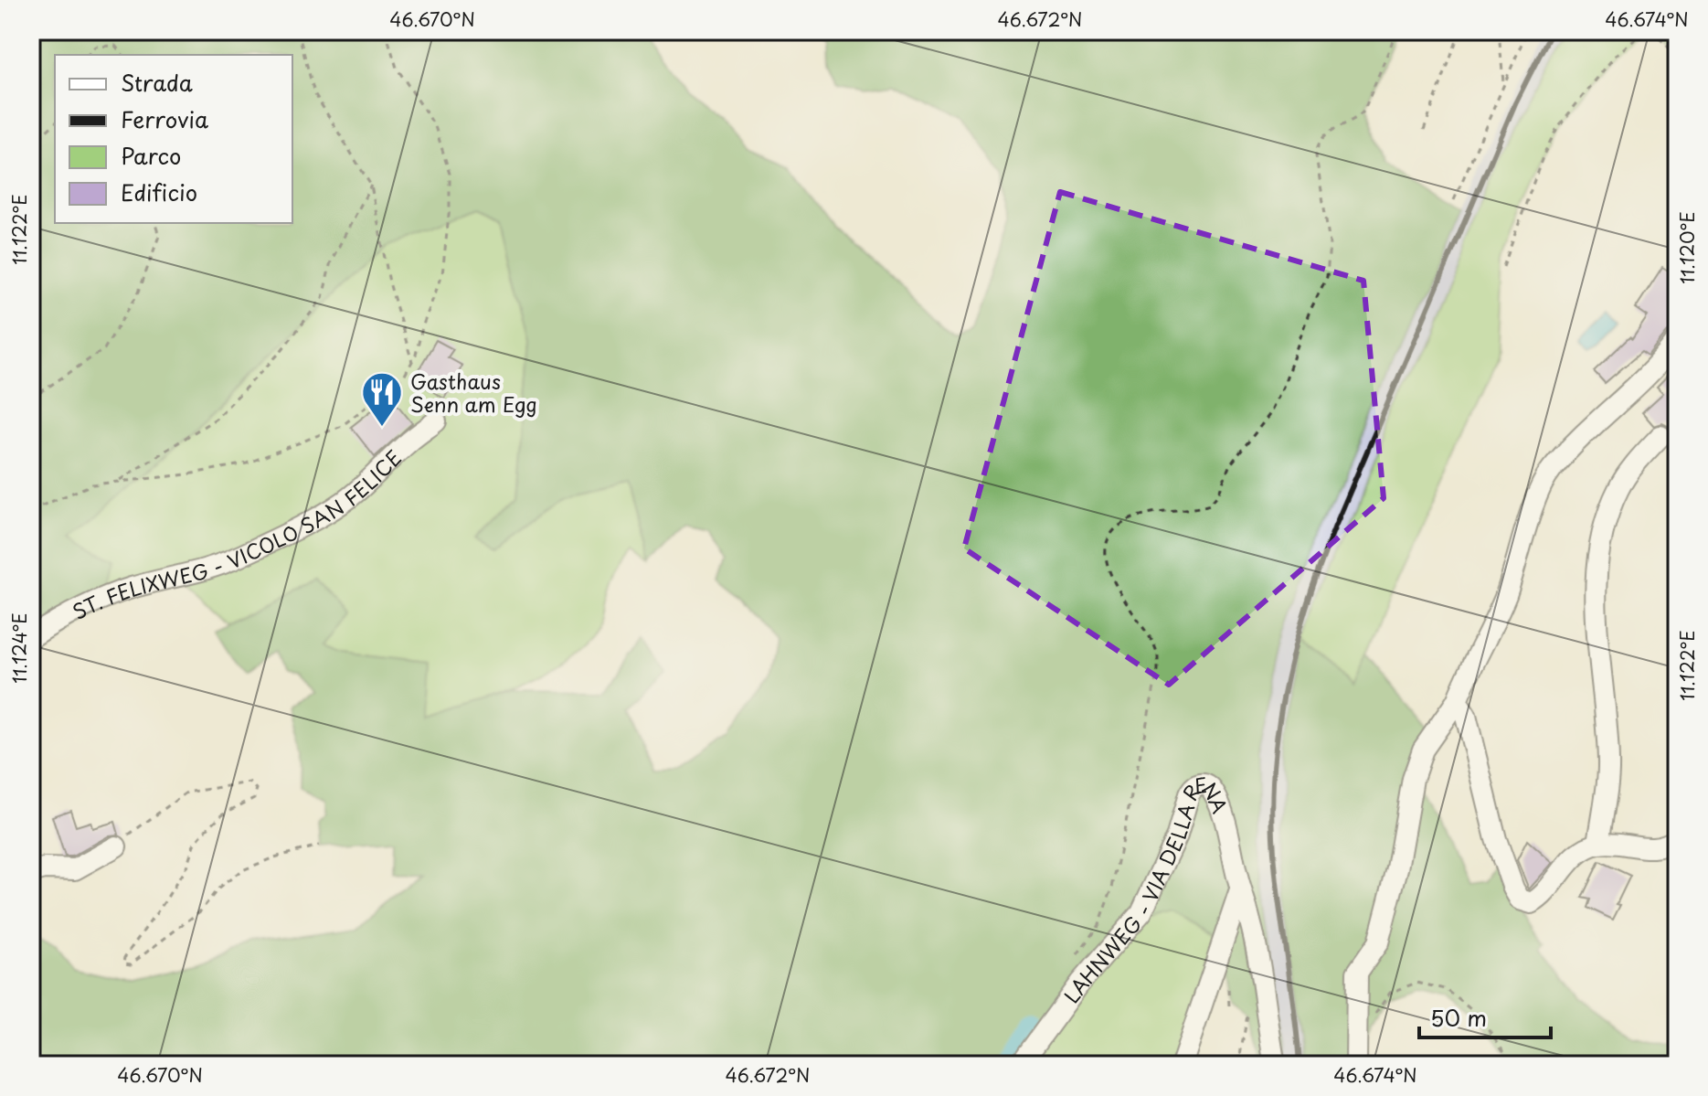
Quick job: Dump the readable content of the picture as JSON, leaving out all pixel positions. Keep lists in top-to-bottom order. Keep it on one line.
{"streets":{"lane":["ST. FELIXWEG - VICOLO SAN FELICE","LAHNWEG - VIA DELLA RENA"]},"places":{"restaurant":["Gasthaus Senn am Egg"]},"legend":["Strada","Ferrovia","Parco","Edificio"],"scale_bar":"50 m","coordinates":["46.670°N","46.672°N","46.674°N","11.122°E","11.120°E","11.124°E"]}
